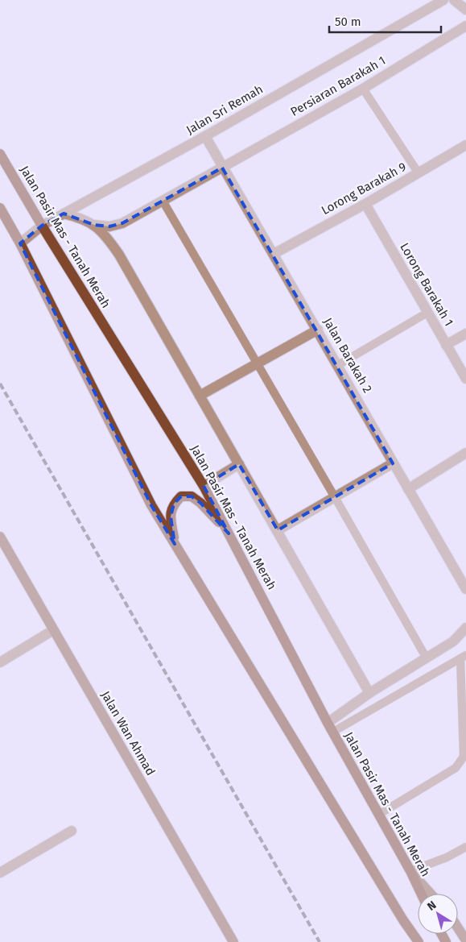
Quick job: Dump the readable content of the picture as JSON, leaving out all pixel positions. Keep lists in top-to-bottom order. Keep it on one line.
{"streets":{"main road":["Jalan Pasir Mas - Tanah Merah"],"street":["Persiaran Barakah 1","Jalan Sri Remah","Lorong Barakah 9","Lorong Barakah 1","Jalan Barakah 2","Jalan Wan Ahmad"]},"crossings":[["Persiaran Barakah 1","Jalan Barakah 2"],["Jalan Sri Remah","Jalan Pasir Mas - Tanah Merah"],["Jalan Sri Remah","Jalan Barakah 2"],["Lorong Barakah 9","Lorong Barakah 1"],["Lorong Barakah 9","Jalan Barakah 2"]],"scale_bar":"50 m","north":"top left"}
